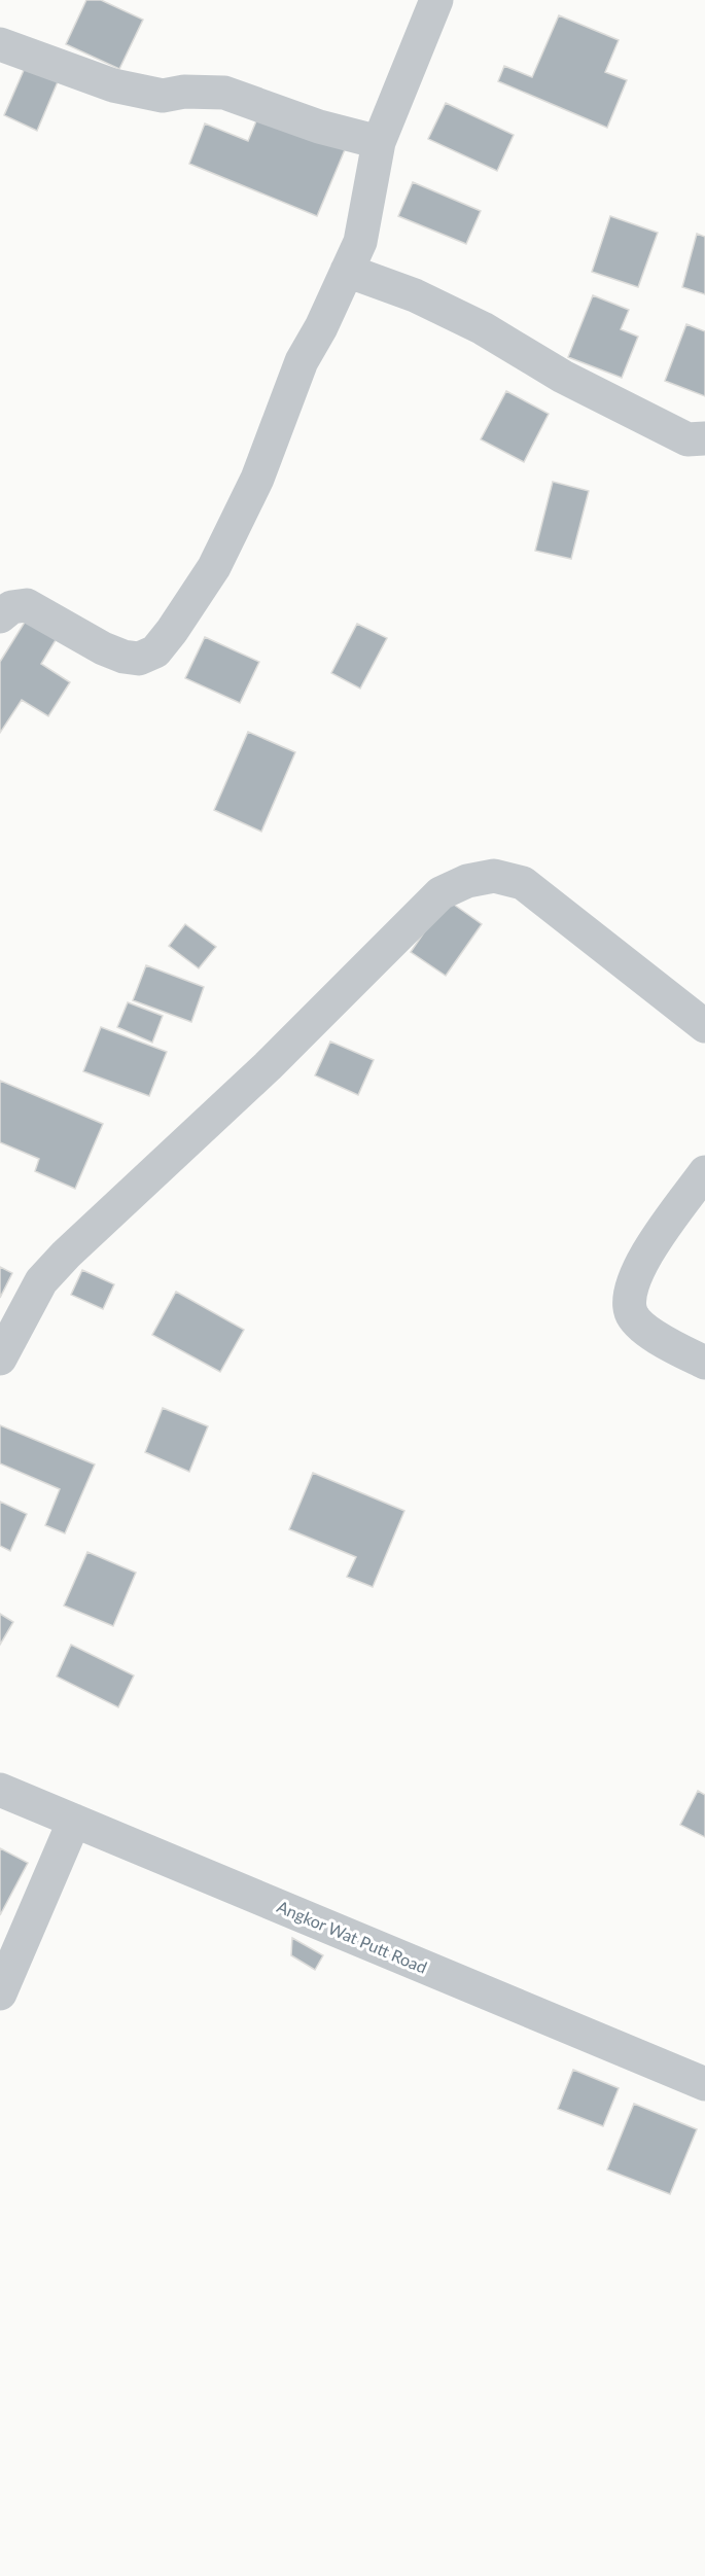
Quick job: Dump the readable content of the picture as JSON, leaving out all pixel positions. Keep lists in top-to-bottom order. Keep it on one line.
{"streets":{"street":["Angkor Wat Putt Road"]}}
